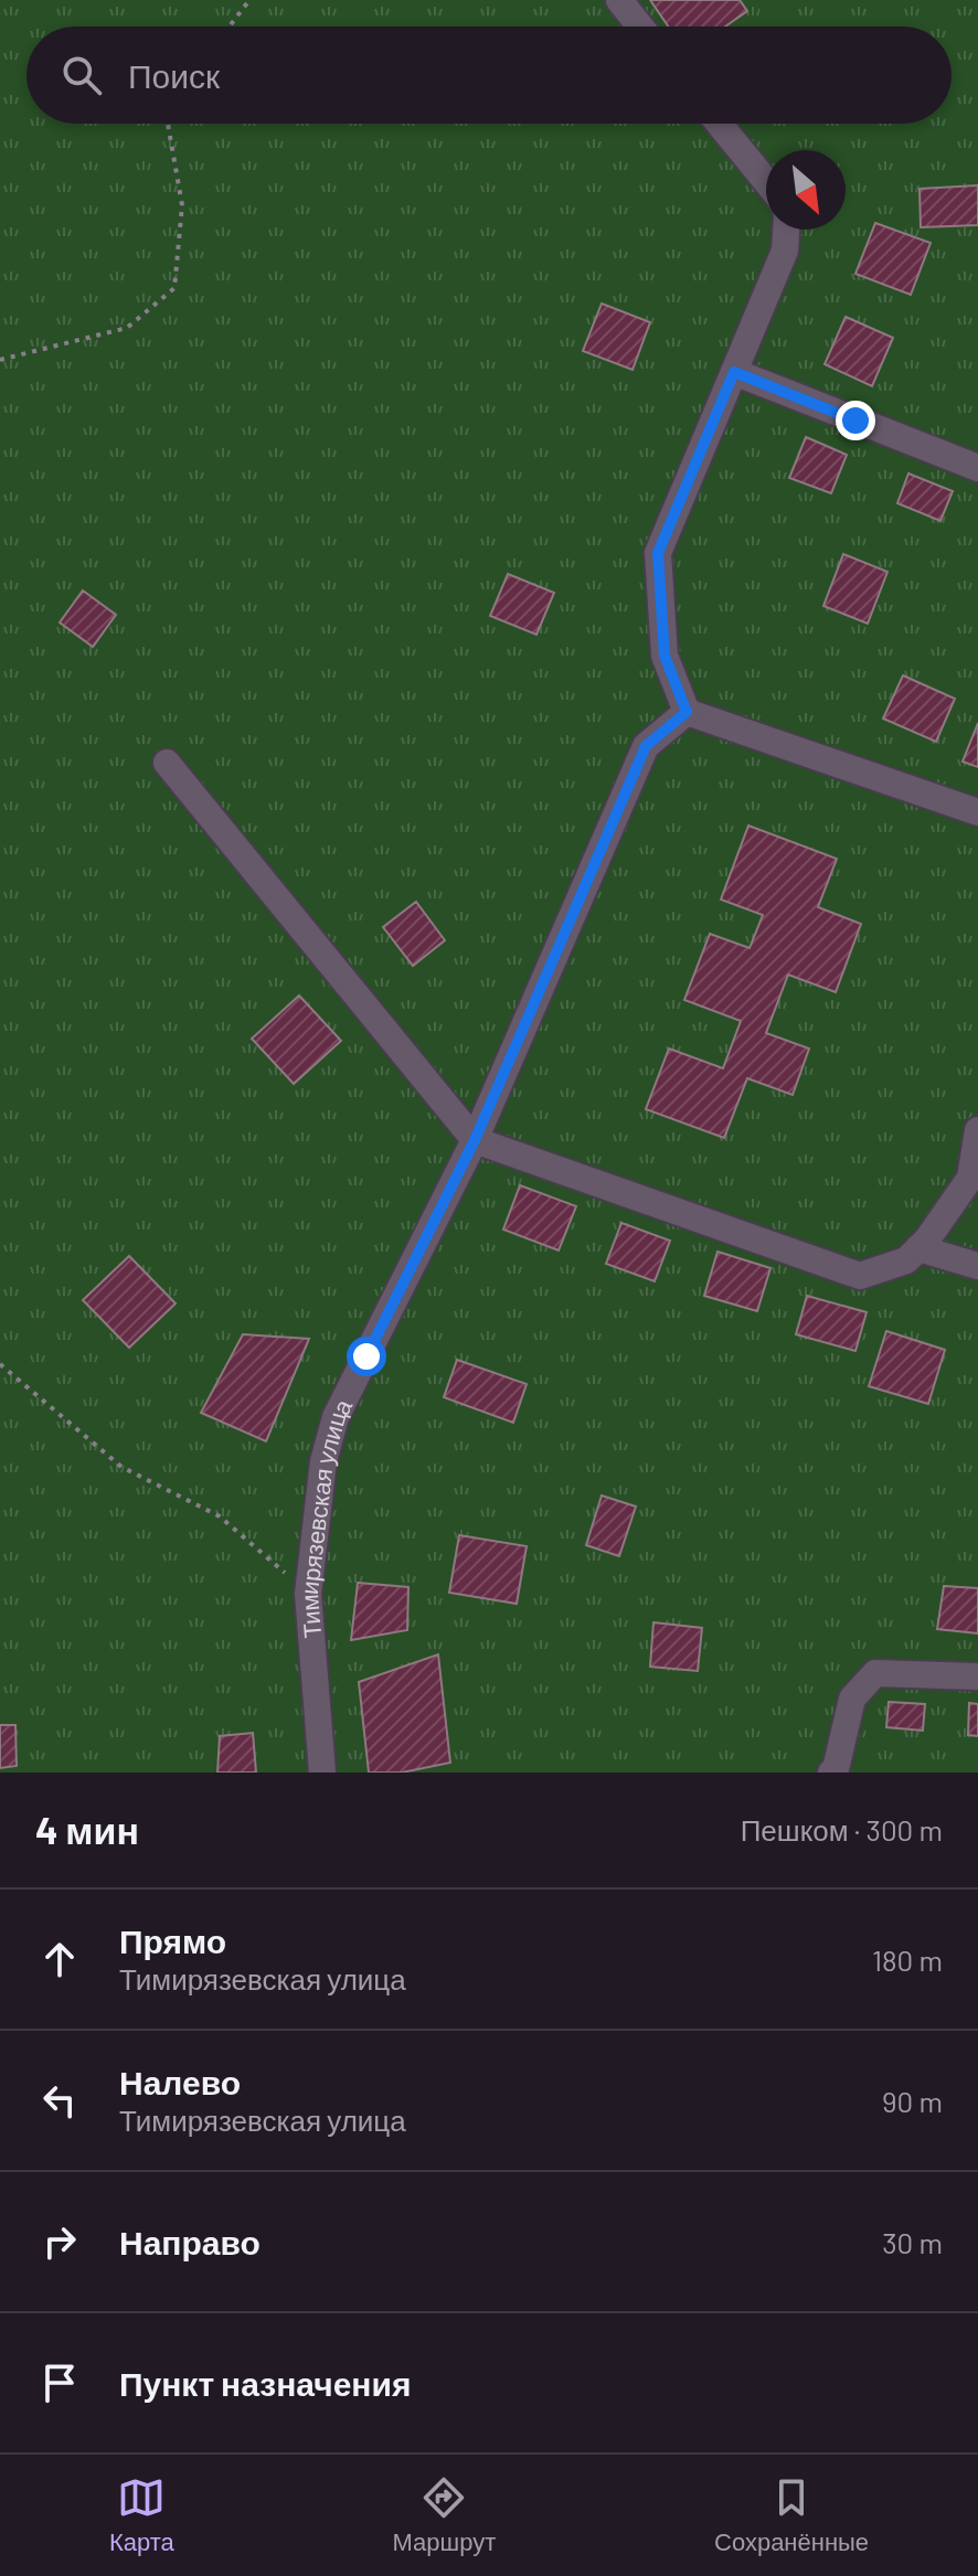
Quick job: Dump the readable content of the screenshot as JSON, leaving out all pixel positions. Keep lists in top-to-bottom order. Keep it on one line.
{"streets":{"street":["Тимирязевская улица"]},"north":"bottom right","page":{"search":"Поиск","heading":["4 мин","Пешком · 300 m"],"list":[["Прямо","Тимирязевская улица","180 m"],["Налево","Тимирязевская улица","90 m"],["Направо","30 m"],"Пункт назначения"],"nav":["Карта","Маршрут","Сохранённые"]}}
